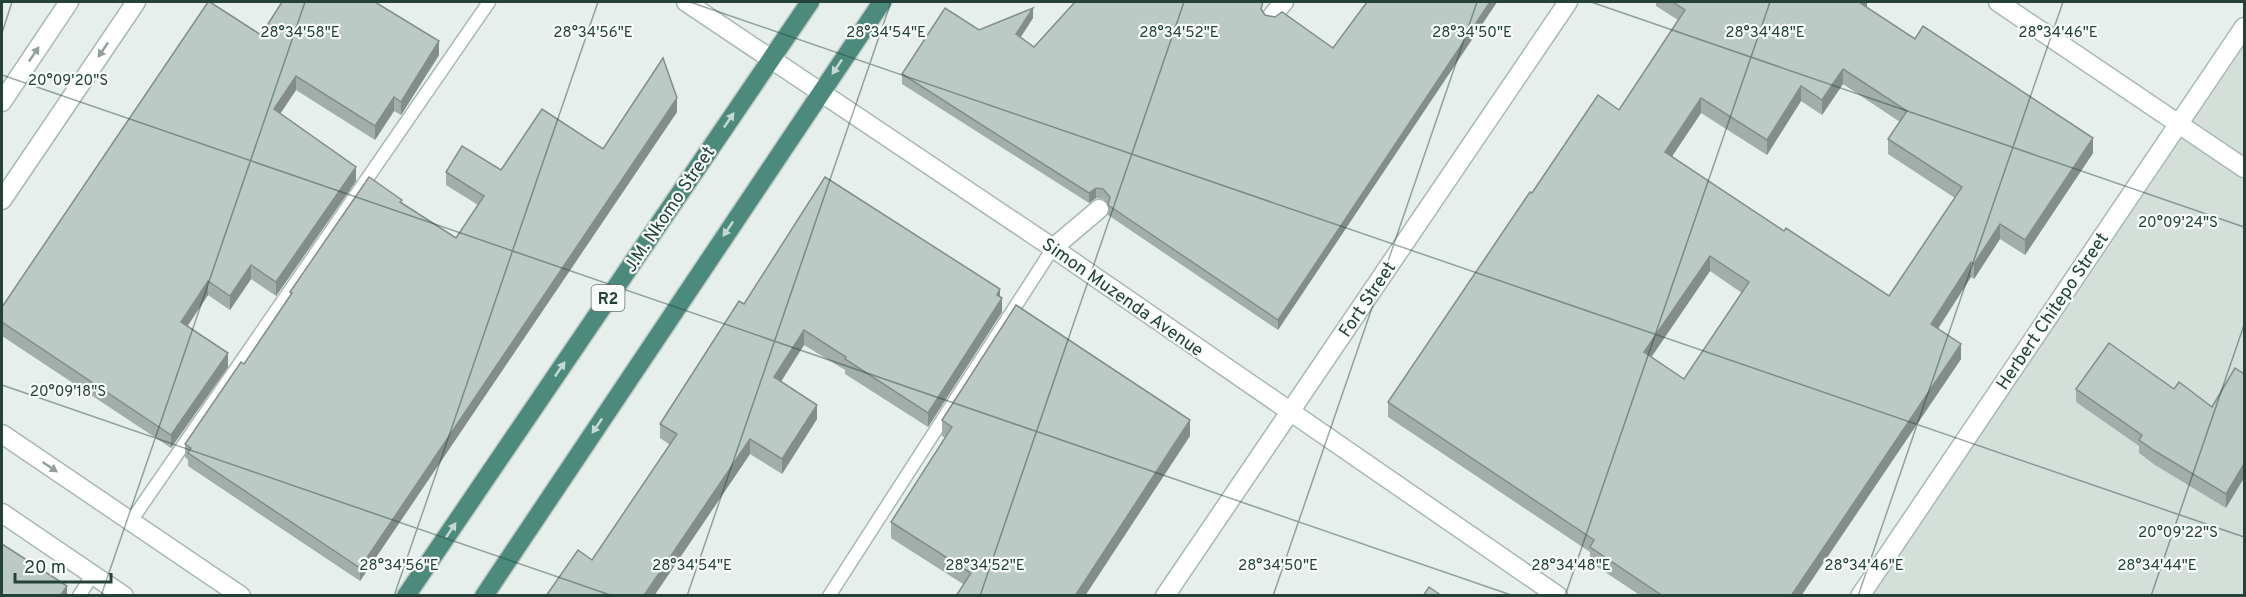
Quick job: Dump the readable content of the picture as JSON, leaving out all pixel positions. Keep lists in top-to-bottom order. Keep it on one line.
{"streets":{"highway":["J.M. Nkomo Street","R2"],"street":["Simon Muzenda Avenue","Fort Street","Herbert Chitepo Street"]},"crossings":[["J.M. Nkomo Street","Simon Muzenda Avenue"],["Simon Muzenda Avenue","Fort Street"]],"scale_bar":"20 m","coordinates":["28°34'58\"E","28°34'52\"E","28°34'48\"E","28°34'56\"E","28°34'54\"E","28°34'50\"E","28°34'46\"E","20°09'20\"S","20°09'24\"S","20°09'18\"S","20°09'22\"S","28°34'44\"E"]}
